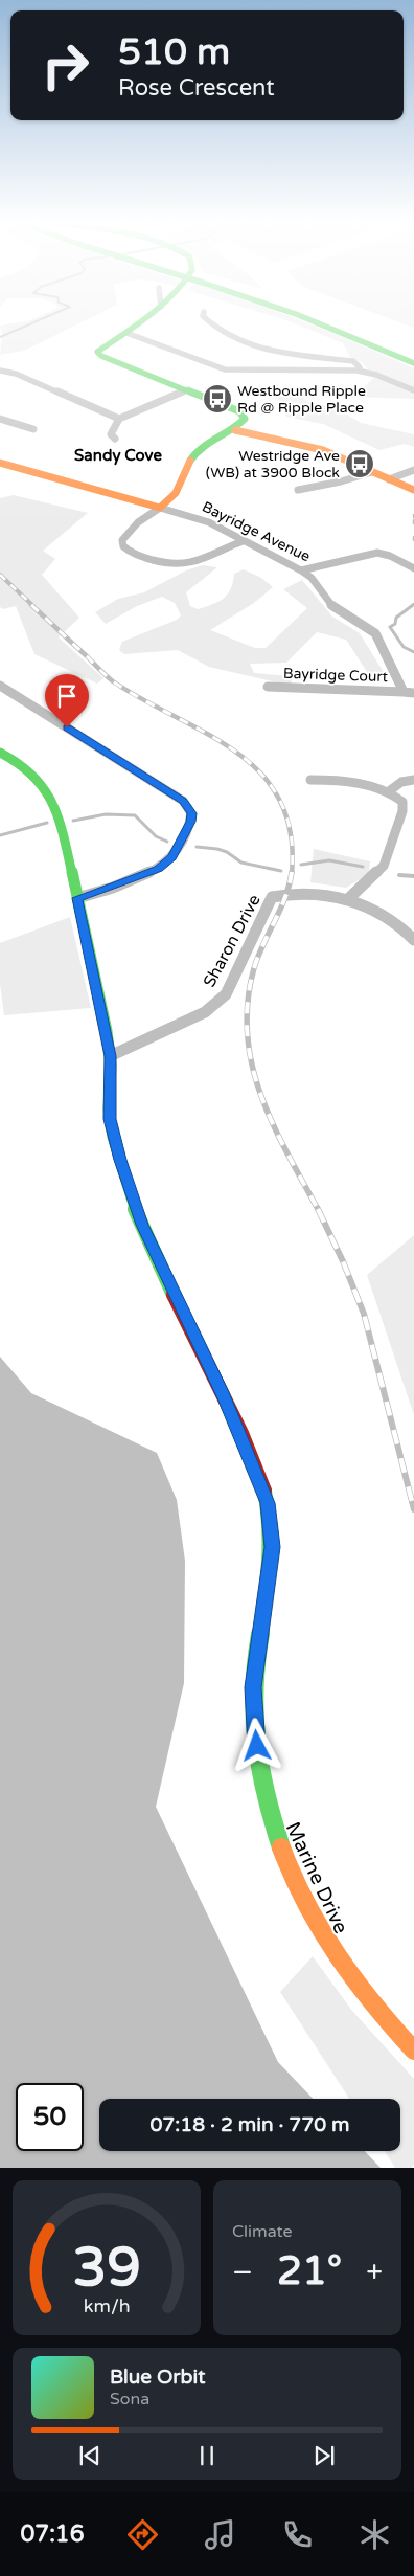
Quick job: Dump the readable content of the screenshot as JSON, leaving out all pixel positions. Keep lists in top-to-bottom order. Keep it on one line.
{"streets":{"main road":["Bayridge Avenue","Marine Drive"],"street":["Bayridge Court","Sharon Drive"]},"crossings":[["Bayridge Avenue","Bayridge Court"],["Sharon Drive","Marine Drive"]],"districts":["Sandy Cove"],"places":{"bus stop":["Westbound Ripple Rd @ Ripple Place","Westridge Ave (WB) at 3900 Block"]},"page":{"turn":["510 m","Rose Crescent"],"limit":"50","trip":"07:18 · 2 min · 770 m","tile":"Climate","heat":["−","21°","+"],"song":["Blue Orbit","Sona"],"tabs":"07:16","gauge":["39","km/h"]}}
